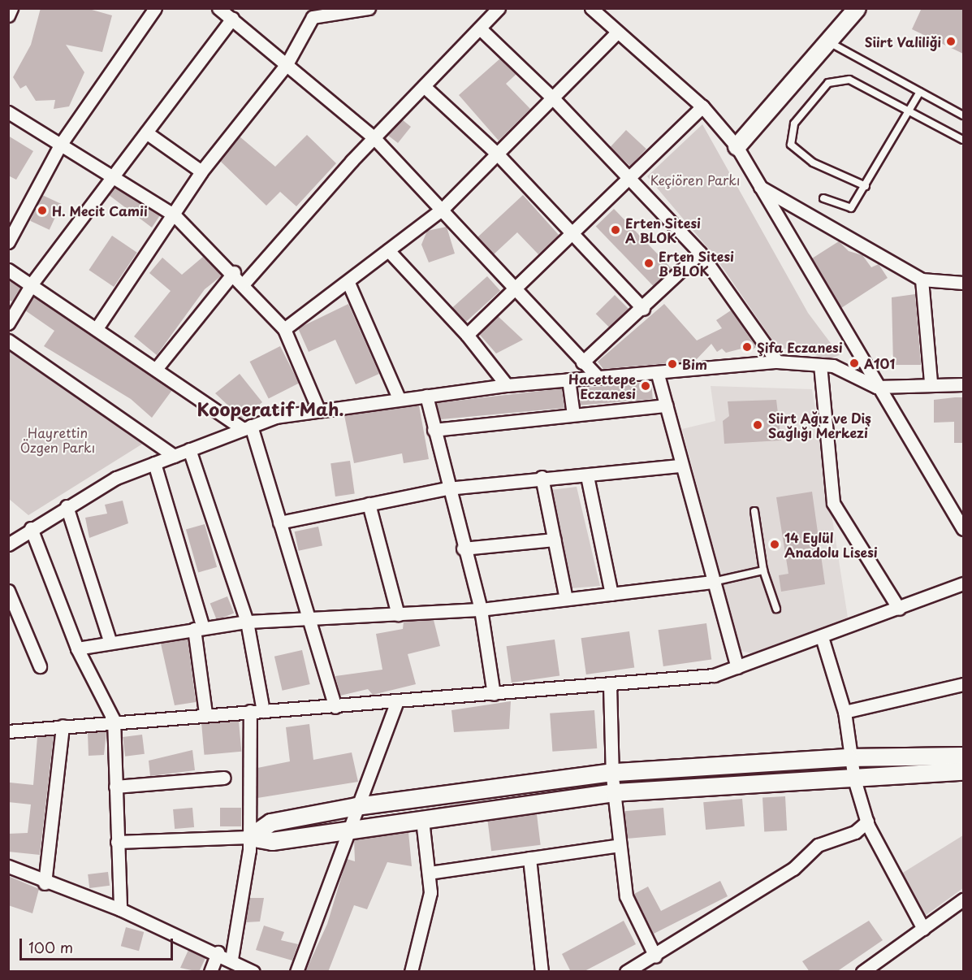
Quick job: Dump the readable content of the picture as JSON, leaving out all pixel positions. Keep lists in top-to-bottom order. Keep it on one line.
{"districts":["Kooperatif Mah."],"parks":["Keçiören Parkı","Hayrettin Özgen Parkı"],"places":["Siirt Valiliği","H. Mecit Camii","Erten Sitesi A BLOK","Erten Sitesi B BLOK","Şifa Eczanesi","A101","Bim","Hacettepe Eczanesi","Siirt Ağız ve Diş Sağlığı Merkezi","14 Eylül Anadolu Lisesi"],"scale_bar":"100 m"}
